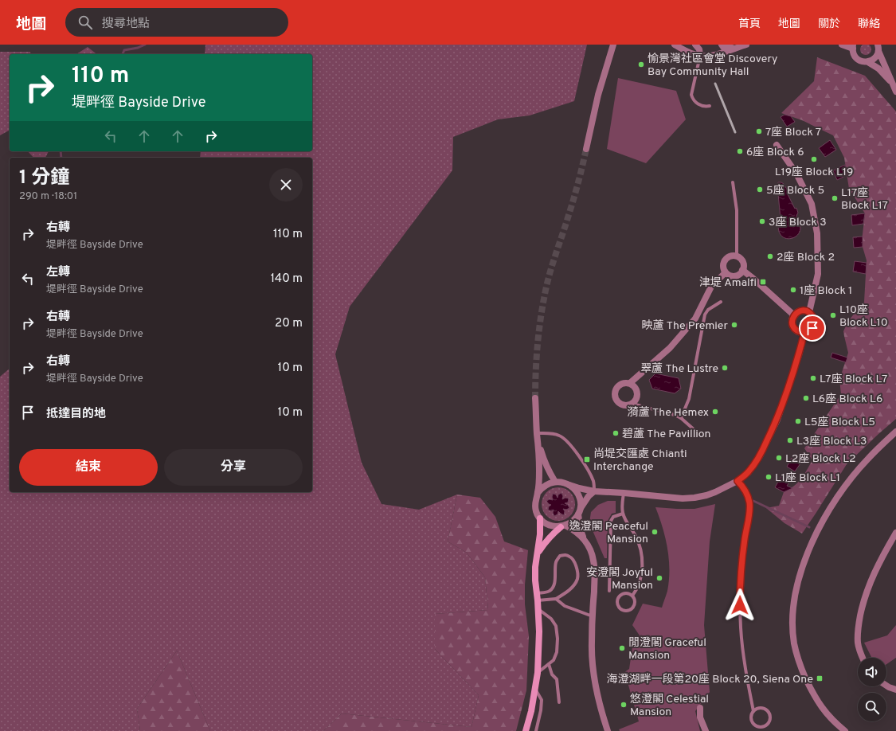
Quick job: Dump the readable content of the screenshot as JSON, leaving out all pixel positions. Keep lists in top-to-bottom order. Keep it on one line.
{"places":{"other":["愉景灣社區會堂 Discovery Bay Community Hall","7座 Block 7","6座 Block 6","L19座 Block L19","5座 Block 5","L17座 Block L17","3座 Block 3","2座 Block 2","1座 Block 1","L10座 Block L10","映蘆 The Premier","翠蘆 The Lustre","L7座 Block L7","L6座 Block L6","漪蘆 The Hemex","L5座 Block L5","碧蘆 The Pavillion","L3座 Block L3","L2座 Block L2","L1座 Block L1","逸澄閣 Peaceful Mansion","安澄閣 Joyful Mansion","閒澄閣 Graceful Mansion","悠澄閣 Celestial Mansion"],"transit":["津堤 Amalfi","尚堤交匯處 Chianti Interchange","海澄湖畔一段第20座 Block 20, Siena One"]},"page":{"header":"地圖","search":"搜尋地點","nav":["首頁","地圖","關於","聯絡"],"turn":["110 m","堤畔徑 Bayside Drive"],"heading":["1 分鐘","290 m · 18:01"],"list":[{"name":"右轉","note":"堤畔徑 Bayside Drive","value":"110 m"},{"name":"左轉","note":"堤畔徑 Bayside Drive","value":"140 m"},{"name":"右轉","note":"堤畔徑 Bayside Drive","value":"20 m"},{"name":"右轉","note":"堤畔徑 Bayside Drive","value":"10 m"},{"name":"抵達目的地","value":"10 m"}],"buttons":["結束","分享"]}}
